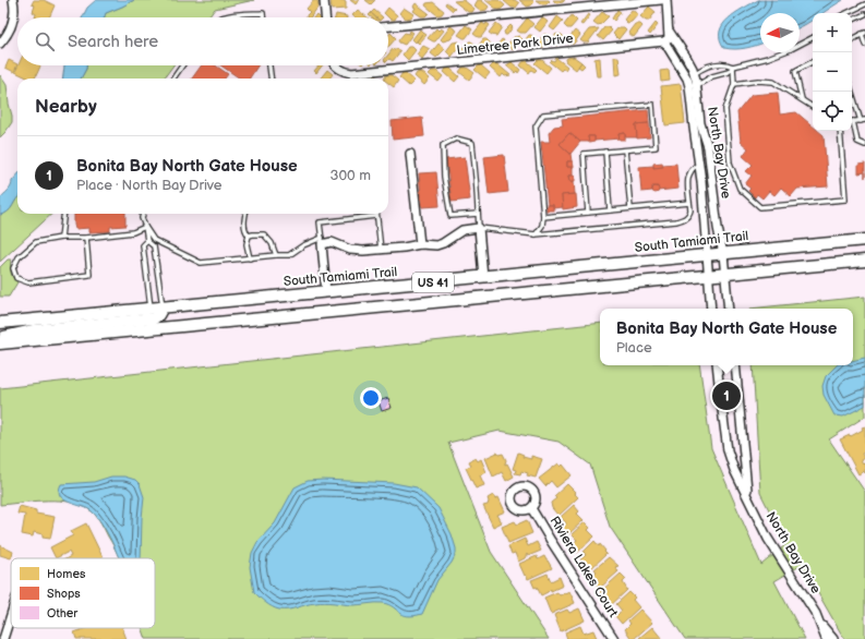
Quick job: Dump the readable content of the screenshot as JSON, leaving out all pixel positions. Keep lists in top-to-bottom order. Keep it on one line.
{"streets":{"main road":["South Tamiami Trail","US 41"],"street":["Limetree Park Drive","North Bay Drive","Riviera Lakes Court"]},"crossings":[["Limetree Park Drive","North Bay Drive"],["North Bay Drive","South Tamiami Trail"],["North Bay Drive","US 41"]],"legend":["Homes","Shops","Other"],"north":"left","page":{"map_buttons":["+","−"],"search":"Search here","heading":"Nearby","list":[{"mark":"1","name":"Bonita Bay North Gate House","note":"Place · North Bay Drive","value":"300 m"}],"popup":["Bonita Bay North Gate House","Place"],"pins":"1"}}
